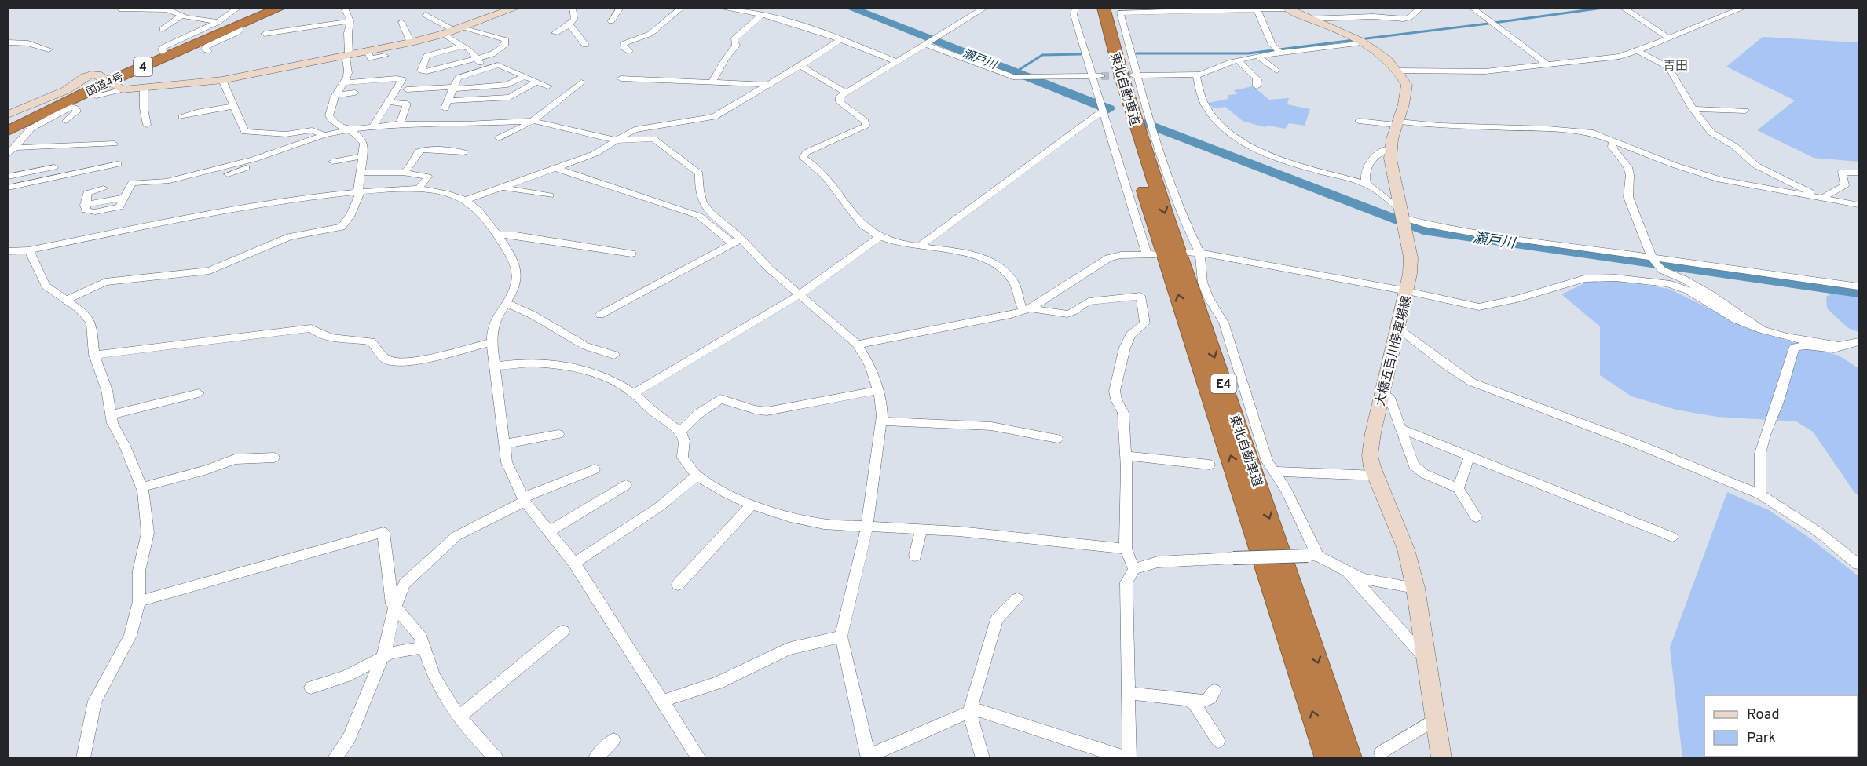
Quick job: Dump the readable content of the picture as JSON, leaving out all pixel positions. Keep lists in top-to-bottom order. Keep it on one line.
{"streets":{"highway":["4","国道4号","東北自動車道","E4"],"main road":["大橋五百川停車場線"]},"districts":["青田"],"water":["瀬戸川"],"legend":["Road","Park"]}
